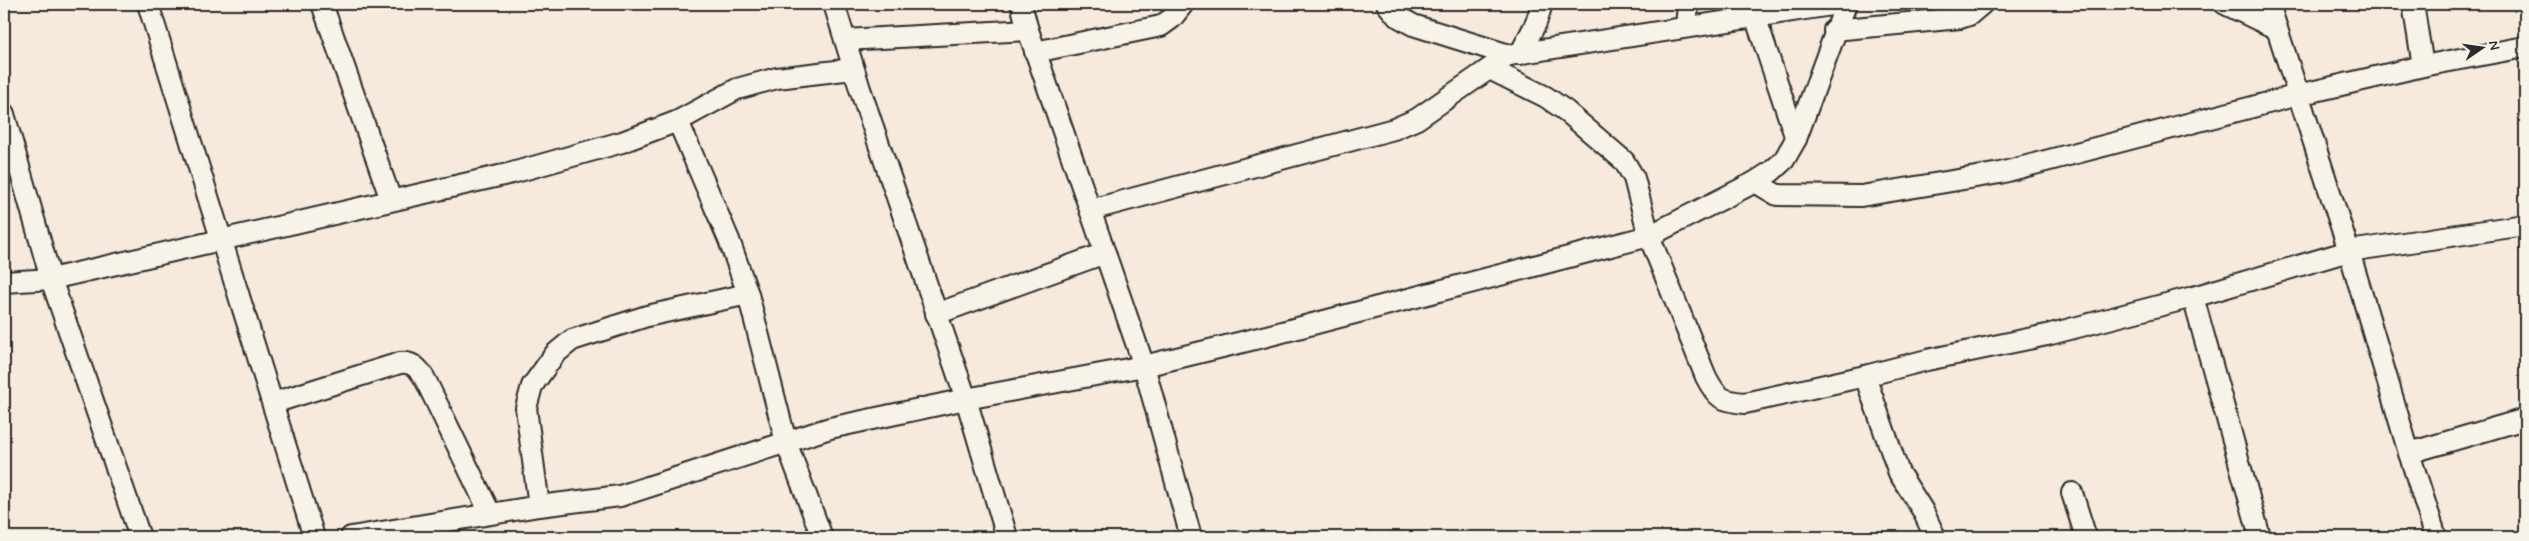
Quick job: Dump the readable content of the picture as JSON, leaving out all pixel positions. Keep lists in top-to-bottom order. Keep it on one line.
{"north":"right"}
